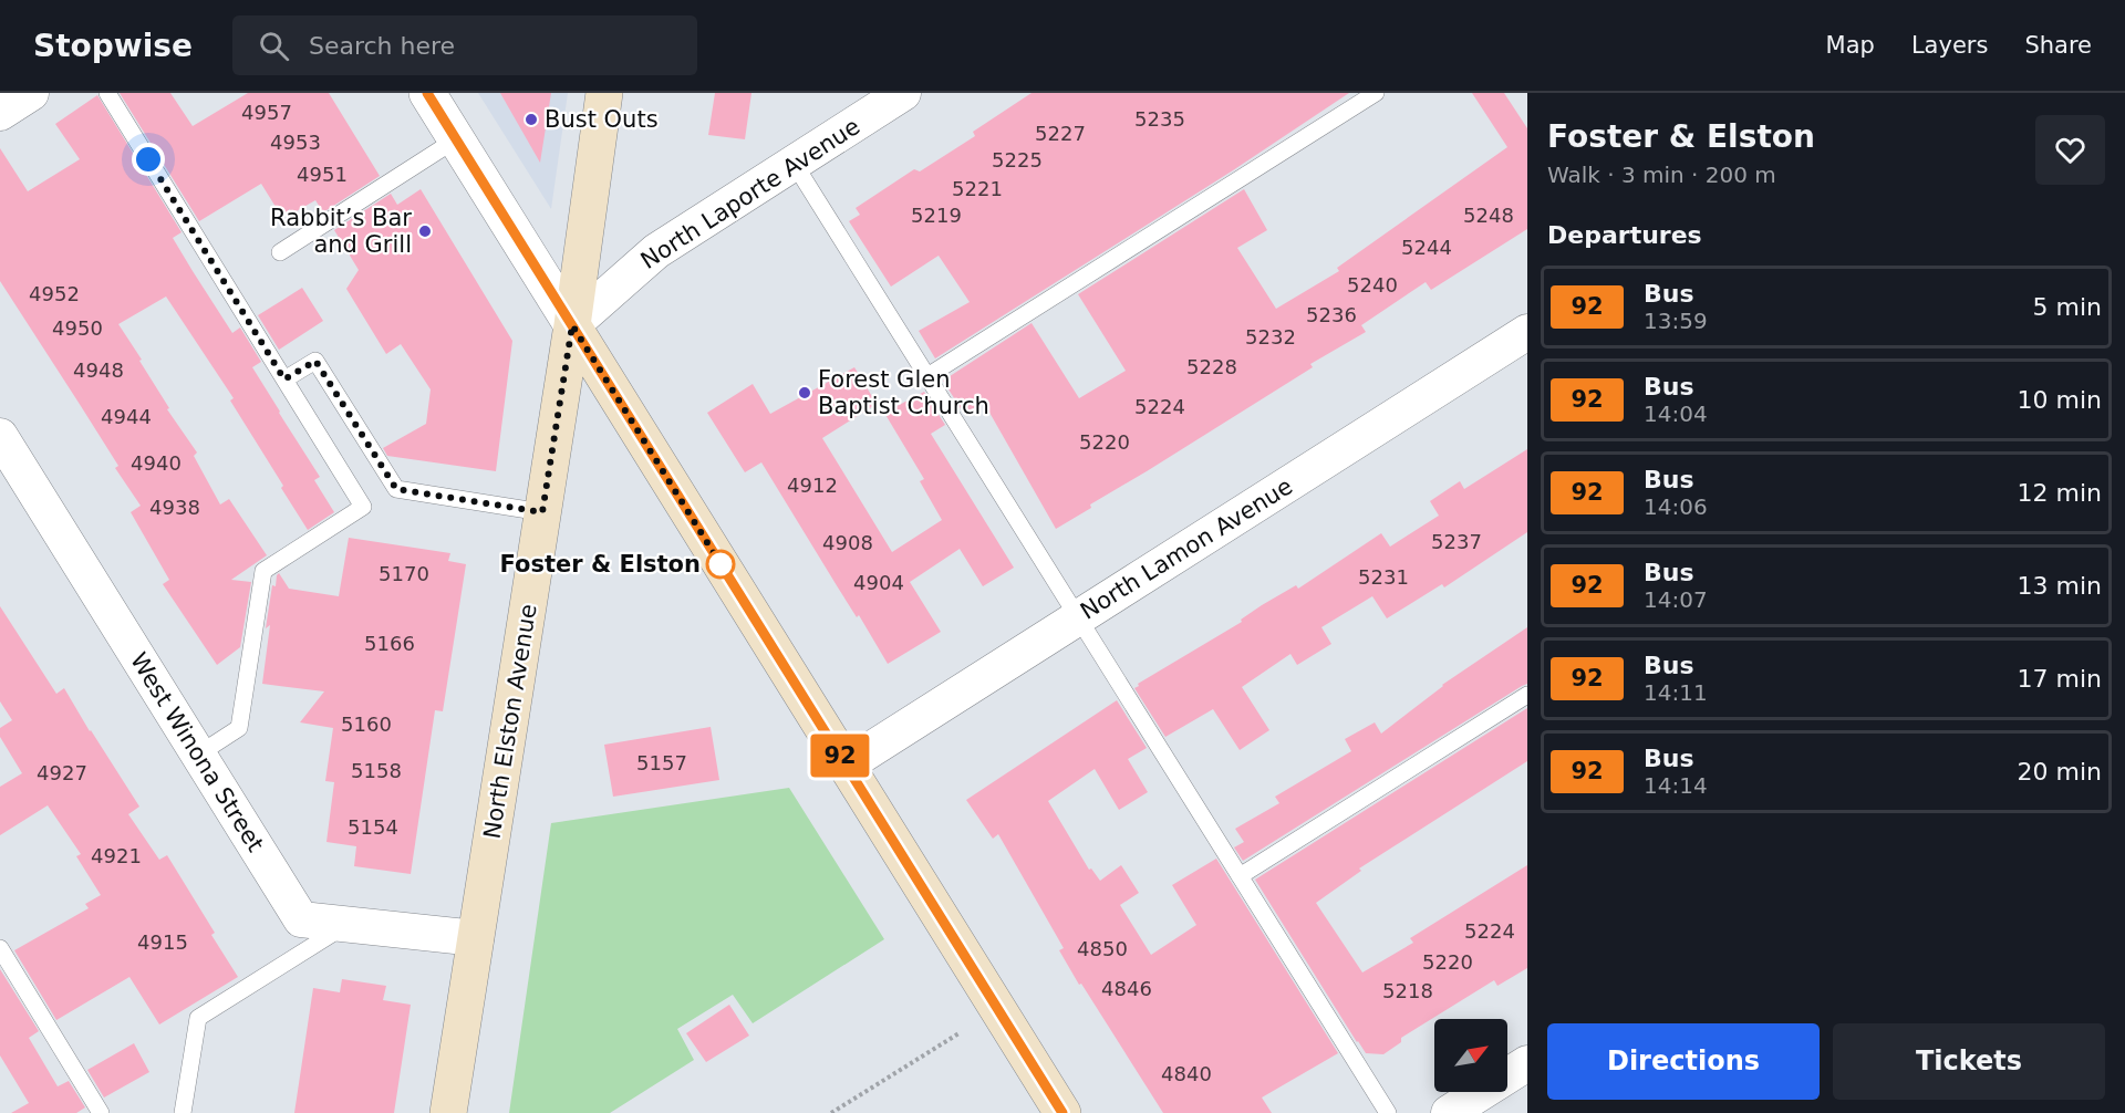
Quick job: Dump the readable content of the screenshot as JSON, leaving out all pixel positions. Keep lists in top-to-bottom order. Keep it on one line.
{"streets":{"main road":["North Elston Avenue"],"street":["North Laporte Avenue","North Lamon Avenue","West Winona Street"]},"crossings":[["North Laporte Avenue","North Elston Avenue"],["North Elston Avenue","West Winona Street"]],"places":["Bust Outs","Rabbit’s Bar and Grill","Forest Glen Baptist Church","Foster & Elston"],"lines":["bus line 92"],"house_numbers":["4957","5235","5227","4953","5225","4951","5221","5219","5248","5244","5240","4952","5236","4950","5232","5228","4948","5224","4944","5220","4940","4912","4938","5237","4908","5170","5231","4904","5166","5160","5157","5158","4927","5154","4921","5224","4915","4850","5220","4846","5218","4840"],"north":"top right","page":{"header":"Stopwise","search":"Search here","nav":["Map","Layers","Share"],"on_map":"92","heading":[["Foster & Elston","Walk · 3 min · 200 m"],"Departures"],"list":[{"mark":"92","name":"Bus","note":"13:59","value":"5 min"},{"mark":"92","name":"Bus","note":"14:04","value":"10 min"},{"mark":"92","name":"Bus","note":"14:06","value":"12 min"},{"mark":"92","name":"Bus","note":"14:07","value":"13 min"},{"mark":"92","name":"Bus","note":"14:11","value":"17 min"},{"mark":"92","name":"Bus","note":"14:14","value":"20 min"}],"buttons":["Directions","Tickets"]}}
